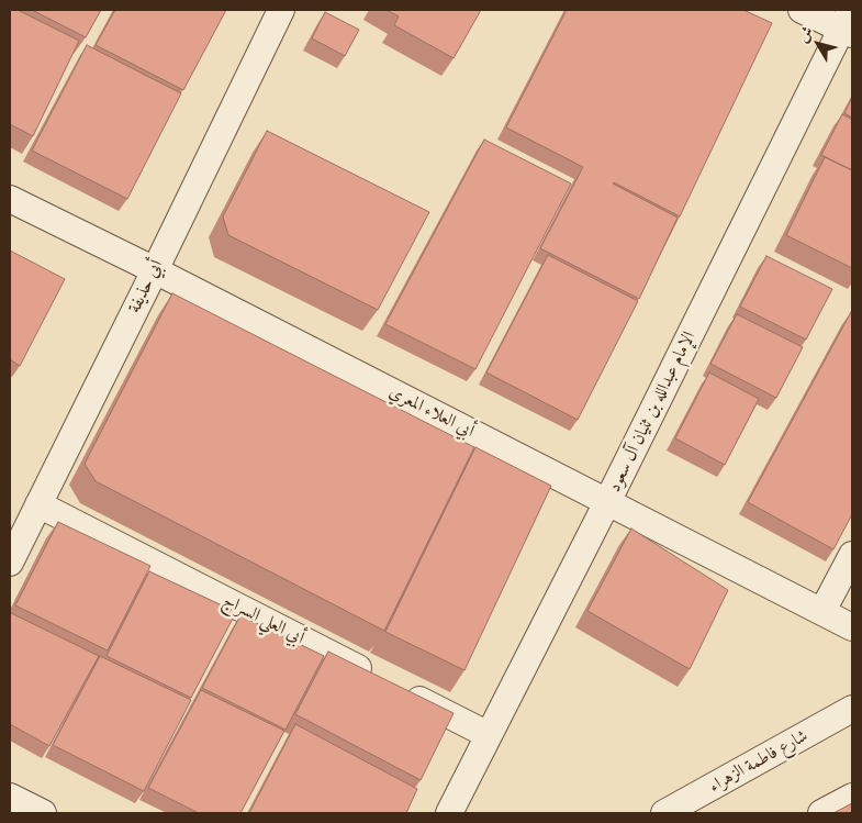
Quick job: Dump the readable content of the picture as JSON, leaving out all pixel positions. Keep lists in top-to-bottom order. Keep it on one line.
{"streets":{"street":["أبي حذيفة","أبي العلاء المعري","الإمام عبدالله بن ثنيان آل سعود","أبي العلي السراج","شارع فاطمة الزهراء"]},"crossings":[["أبي حذيفة","أبي العلاء المعري"],["أبي حذيفة","أبي العلي السراج"],["أبي العلاء المعري","الإمام عبدالله بن ثنيان آل سعود"]],"north":"top left"}
